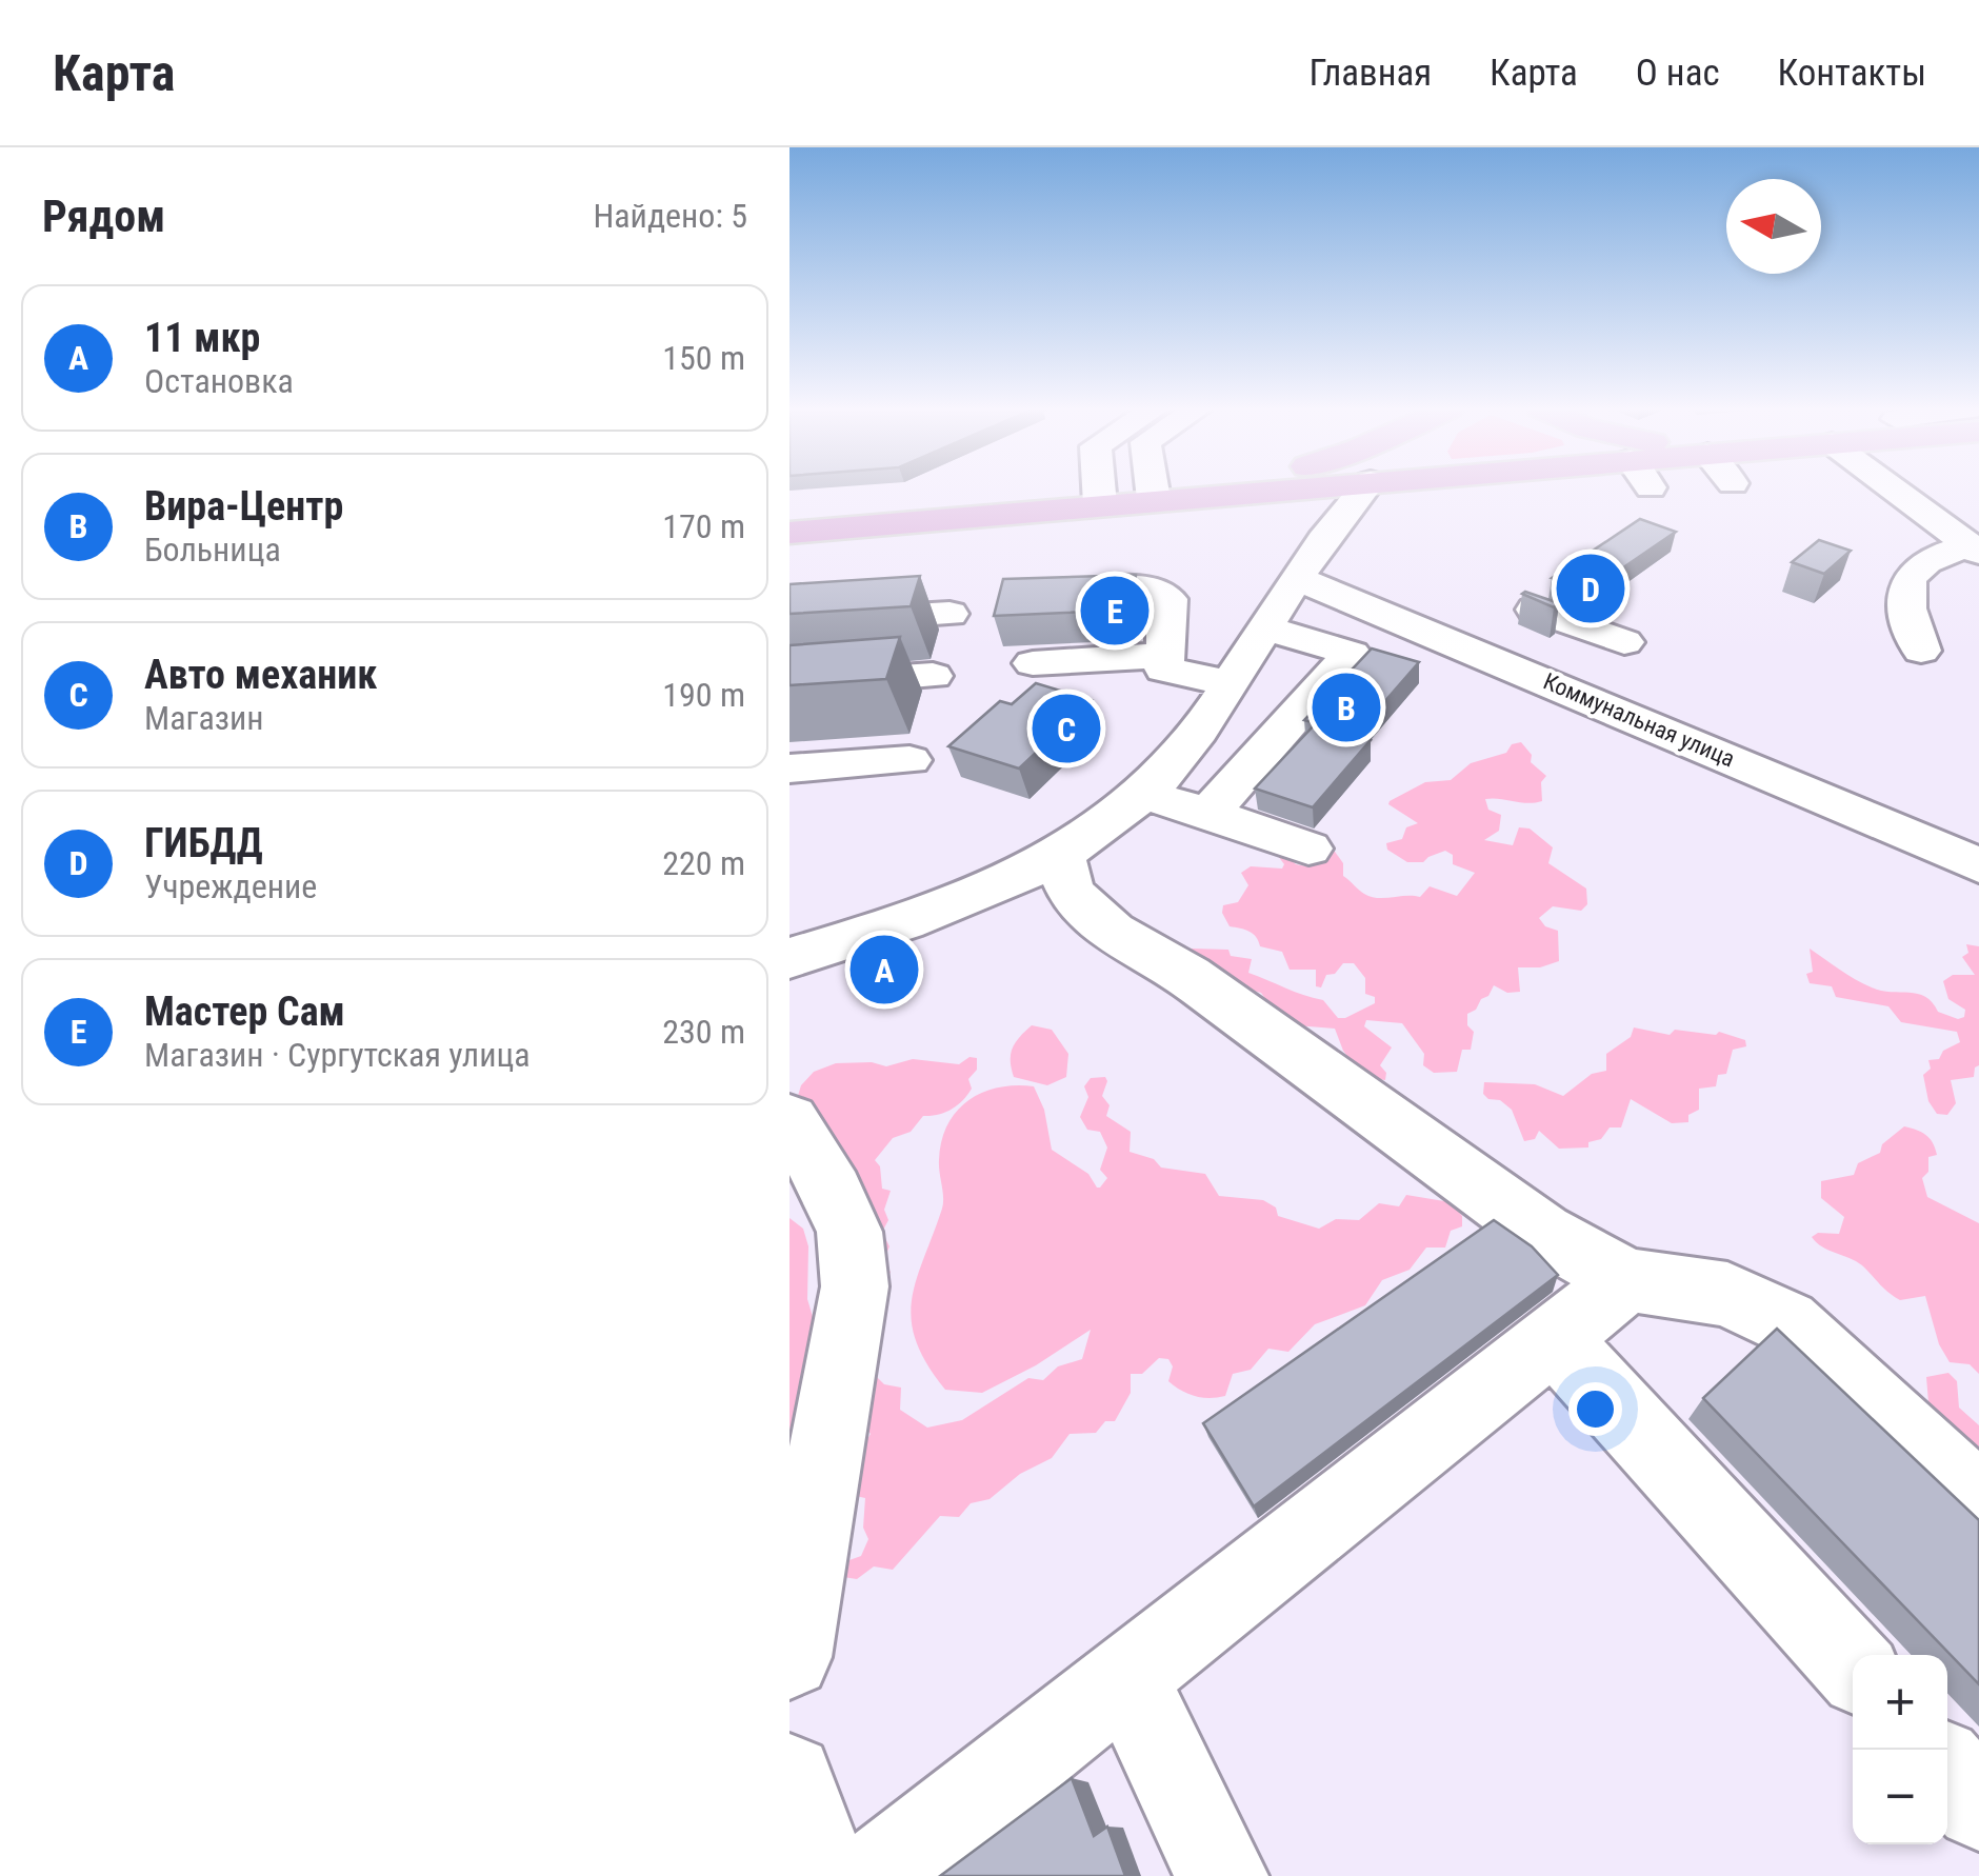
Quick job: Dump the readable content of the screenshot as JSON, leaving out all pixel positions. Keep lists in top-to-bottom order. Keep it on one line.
{"streets":{"street":["Коммунальная улица"]},"north":"left","page":{"header":"Карта","nav":["Главная","Карта","О нас","Контакты"],"heading":["Рядом","Найдено: 5"],"list":[{"mark":"A","name":"11 мкр","note":"Остановка","value":"150 m"},{"mark":"B","name":"Вира-Центр","note":"Больница","value":"170 m"},{"mark":"C","name":"Авто механик","note":"Магазин","value":"190 m"},{"mark":"D","name":"ГИБДД","note":"Учреждение","value":"220 m"},{"mark":"E","name":"Мастер Сам","note":"Магазин · Сургутская улица","value":"230 m"}],"pins":["D","E","B","C","A"],"map_buttons":["+","−"]}}
